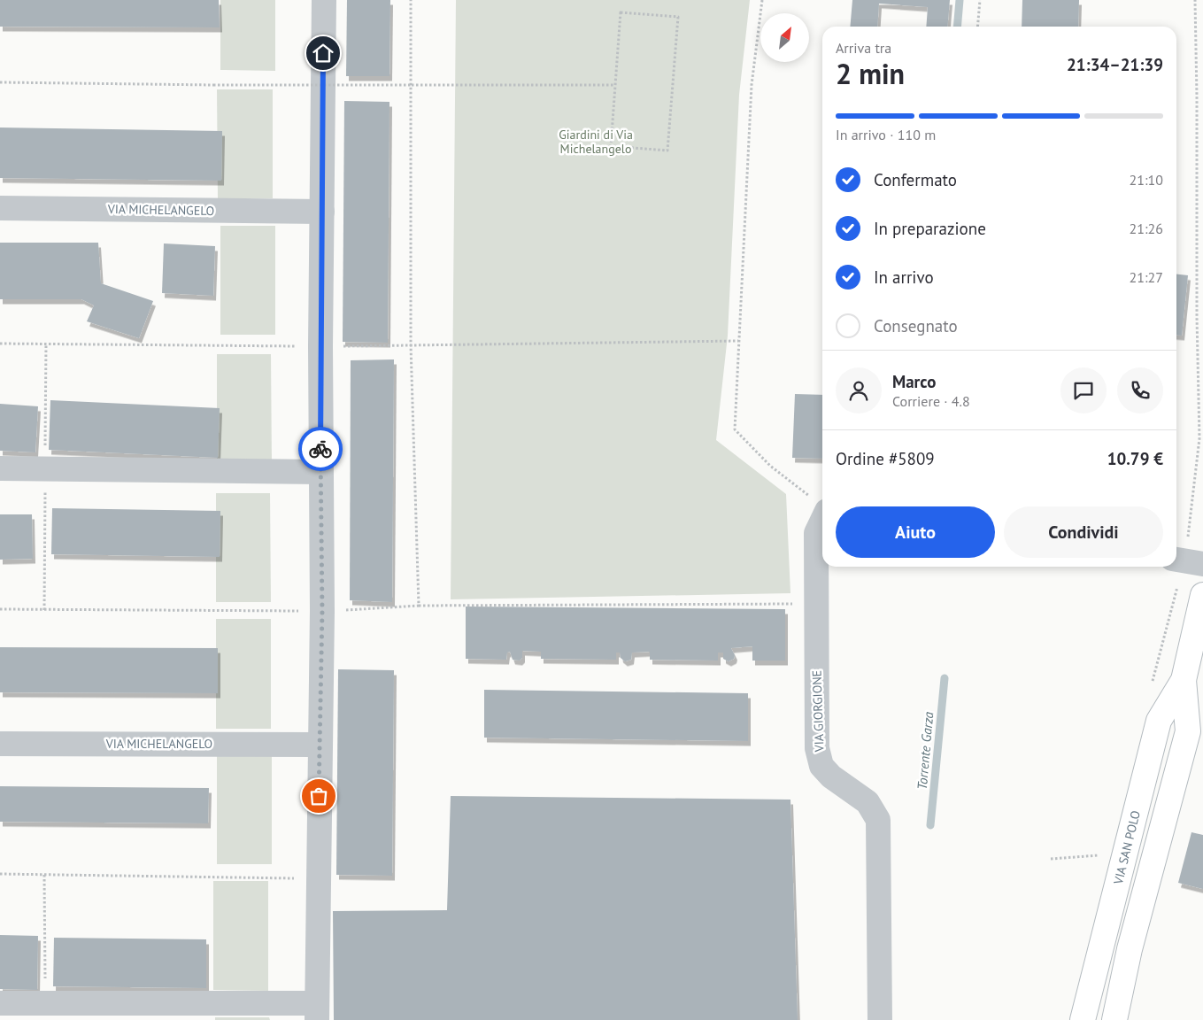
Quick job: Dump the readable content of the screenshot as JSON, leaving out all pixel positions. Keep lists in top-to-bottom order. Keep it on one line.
{"streets":{"main road":["VIA SAN POLO"],"street":["VIA MICHELANGELO","VIA GIORGIONE"]},"water":["Torrente Garza"],"parks":["Giardini di Via Michelangelo"],"north":"top right","page":{"heading":["2 min","Arriva tra","21:34–21:39"],"panel":["Marco","Corriere · 4.8","Ordine #5809","10.79 €"],"bar":"In arrivo · 110 m","list":[["Confermato","21:10"],["In preparazione","21:26"],["In arrivo","21:27"],"Consegnato"],"buttons":["Aiuto","Condividi"]}}
